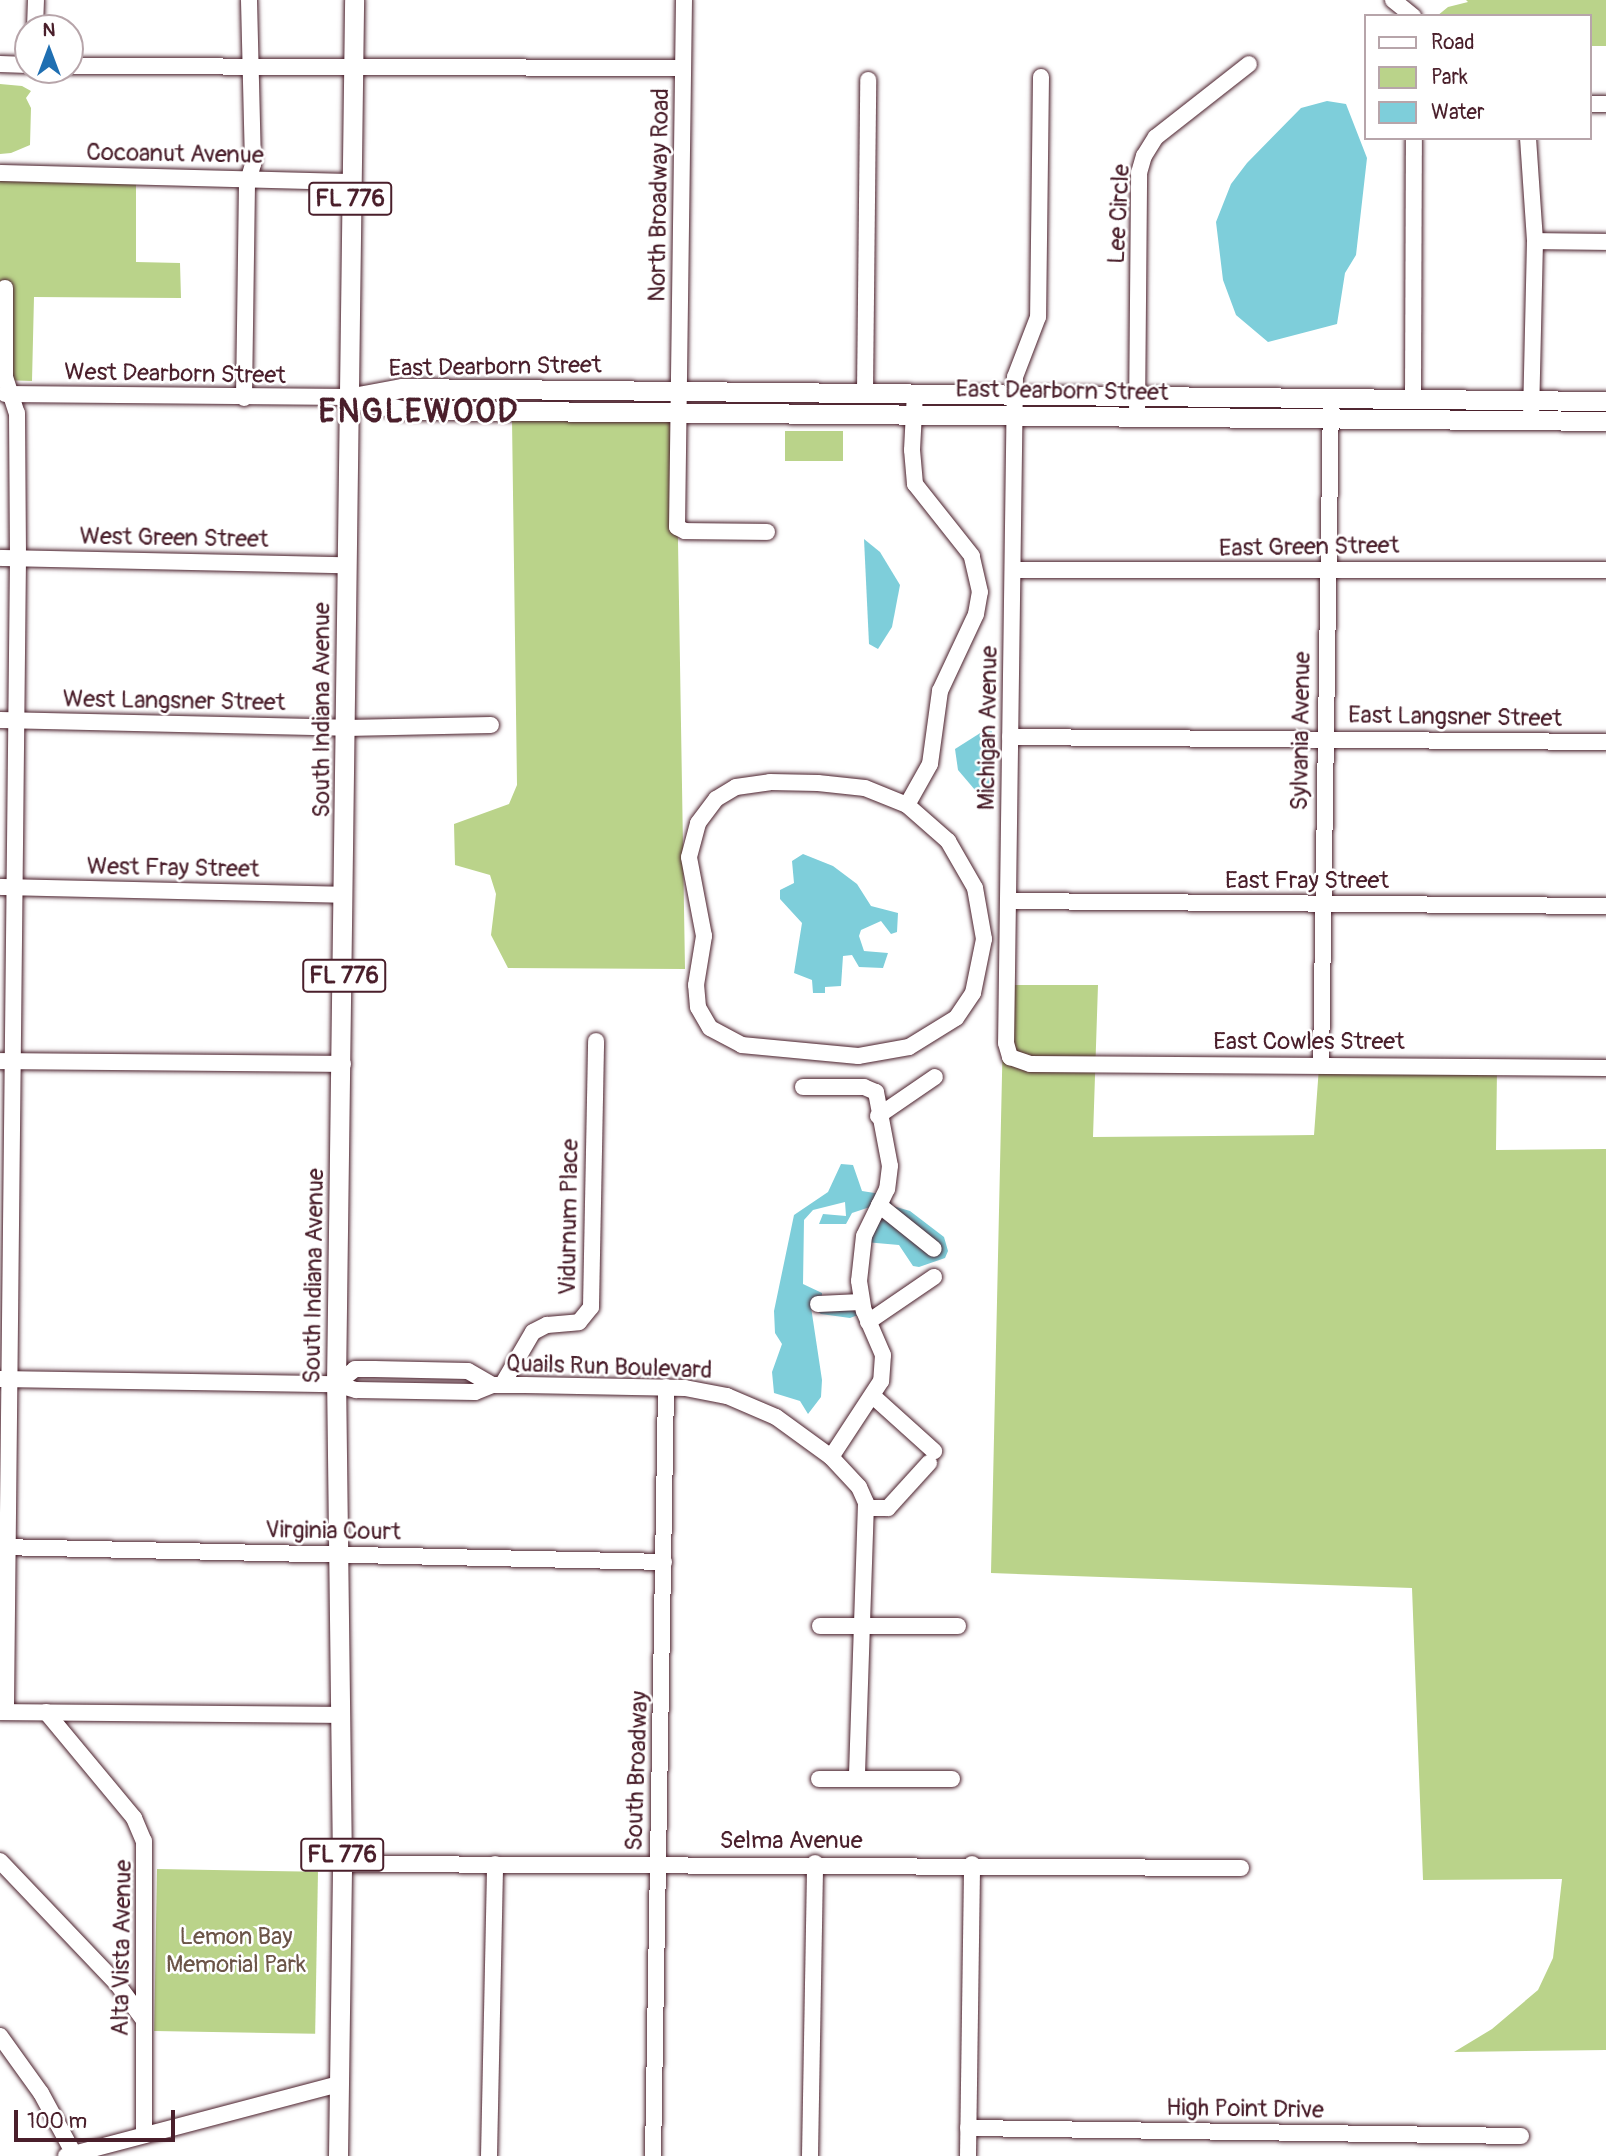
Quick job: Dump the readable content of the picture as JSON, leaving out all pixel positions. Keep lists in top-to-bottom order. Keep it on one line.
{"streets":{"main road":["FL 776","East Dearborn Street","South Indiana Avenue"],"street":["Cocoanut Avenue","North Broadway Road","Lee Circle","West Dearborn Street","West Green Street","East Green Street","West Langsner Street","East Langsner Street","Michigan Avenue","Sylvania Avenue","West Fray Street","East Fray Street","East Cowles Street","Vidurnum Place","Quails Run Boulevard","Virginia Court","South Broadway","Selma Avenue","Alta Vista Avenue","High Point Drive"]},"crossings":[["Cocoanut Avenue","FL 776"],["North Broadway Road","East Dearborn Street"],["FL 776","East Dearborn Street"],["FL 776","West Dearborn Street"],["FL 776","South Indiana Avenue"],["Lee Circle","East Dearborn Street"],["East Dearborn Street","West Dearborn Street"],["East Dearborn Street","South Indiana Avenue"],["East Dearborn Street","Michigan Avenue"],["East Dearborn Street","Sylvania Avenue"],["West Dearborn Street","South Indiana Avenue"],["West Green Street","South Indiana Avenue"],["East Green Street","Michigan Avenue"],["East Green Street","Sylvania Avenue"],["West Langsner Street","South Indiana Avenue"],["South Indiana Avenue","West Fray Street"],["South Indiana Avenue","Quails Run Boulevard"],["South Indiana Avenue","Virginia Court"],["South Indiana Avenue","Selma Avenue"],["East Langsner Street","Michigan Avenue"],["East Langsner Street","Sylvania Avenue"],["Michigan Avenue","East Fray Street"],["Michigan Avenue","East Cowles Street"],["Sylvania Avenue","East Fray Street"],["Sylvania Avenue","East Cowles Street"],["Vidurnum Place","Quails Run Boulevard"],["Quails Run Boulevard","South Broadway"],["Virginia Court","South Broadway"],["South Broadway","Selma Avenue"]],"districts":["ENGLEWOOD"],"parks":["Lemon Bay Memorial Park"],"legend":["Road","Park","Water"],"scale_bar":"100 m","north":"top"}
